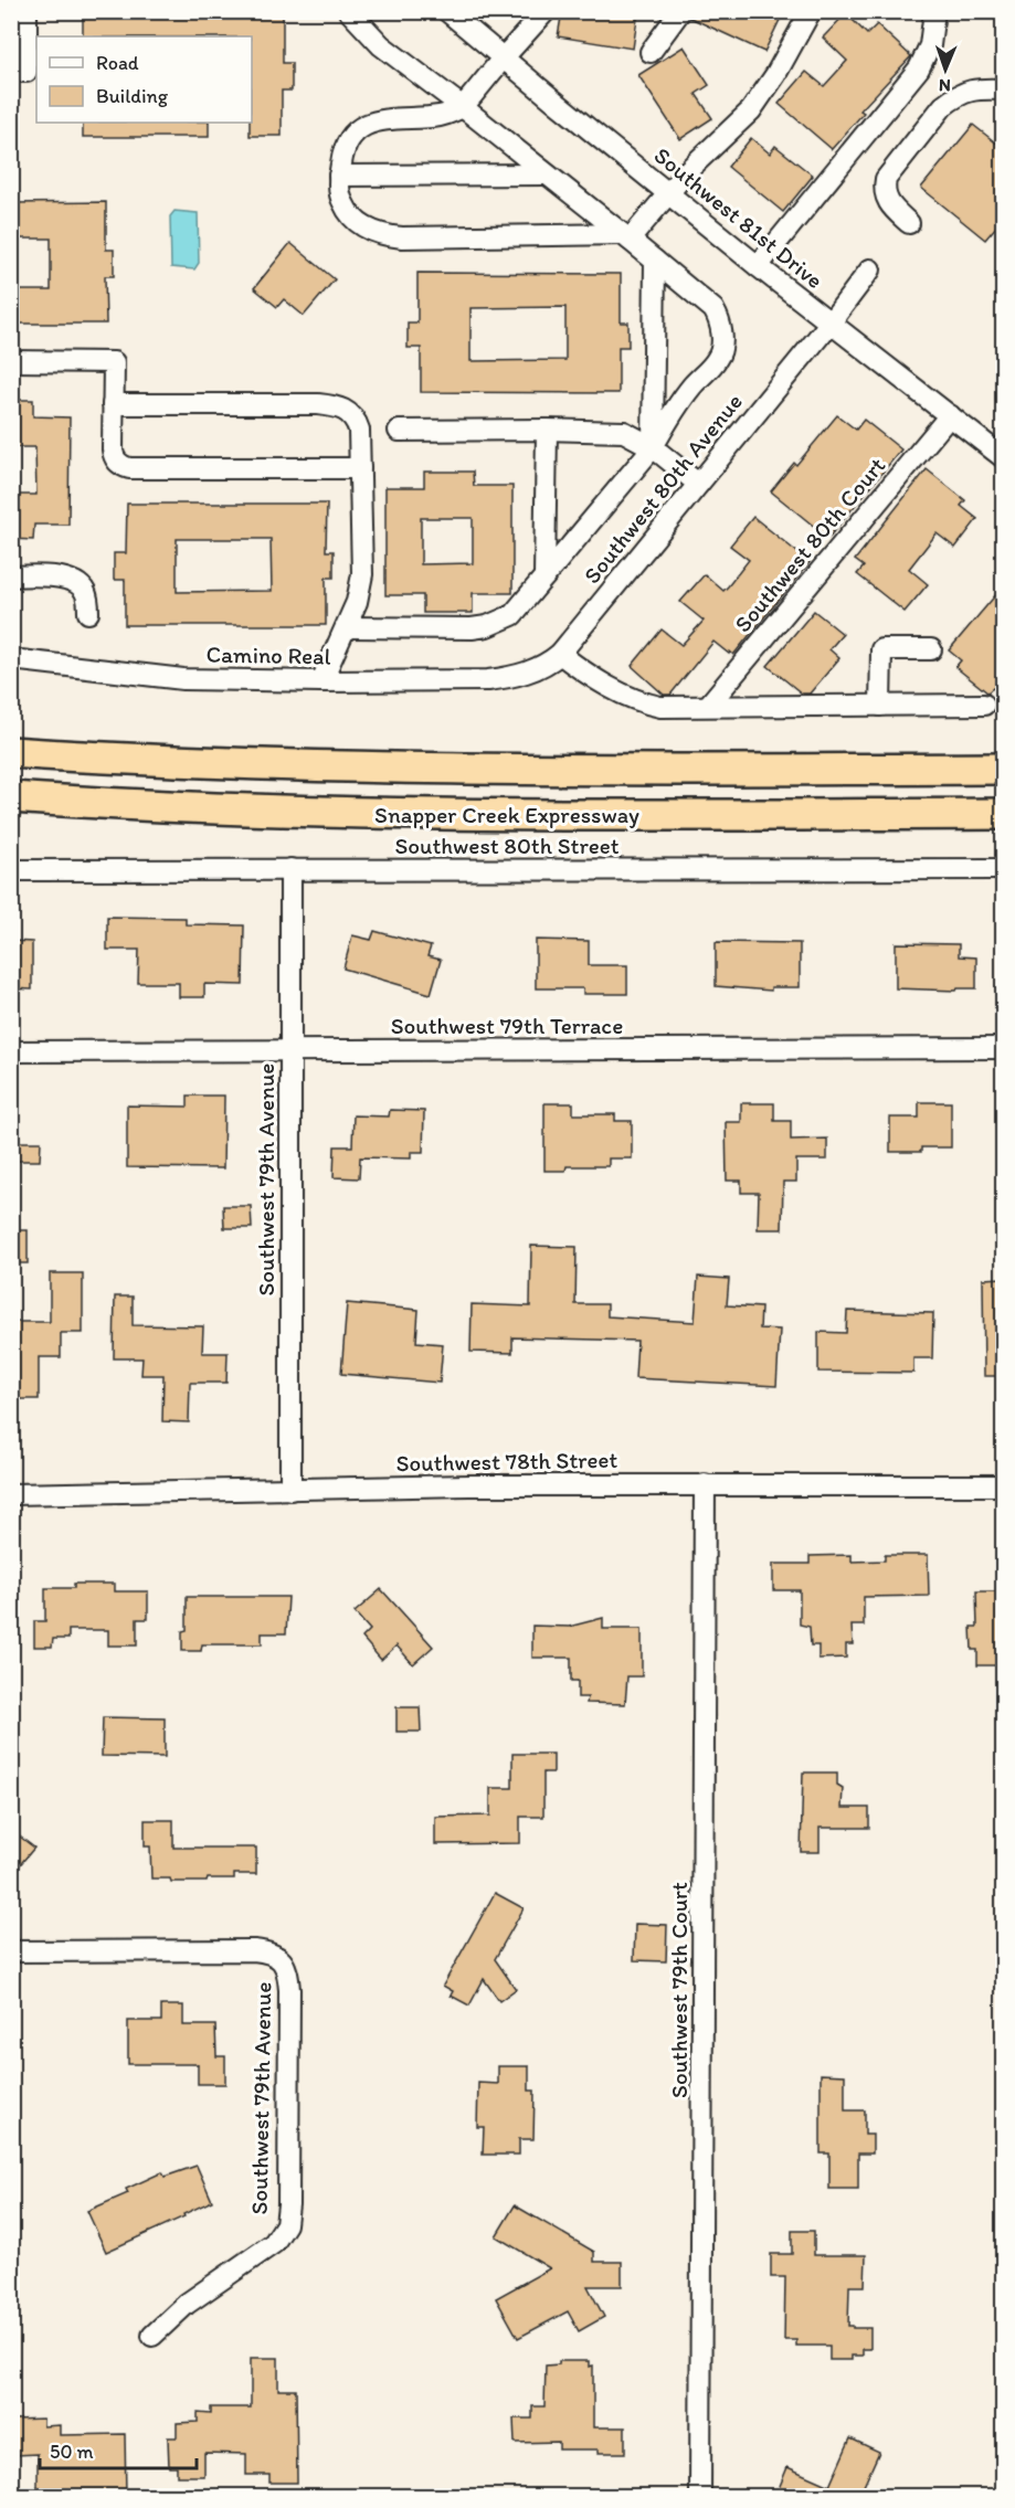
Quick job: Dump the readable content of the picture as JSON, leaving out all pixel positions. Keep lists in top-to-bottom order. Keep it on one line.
{"streets":{"highway":["Snapper Creek Expressway"],"street":["Southwest 81st Drive","Southwest 80th Avenue","Southwest 80th Court","Camino Real","Southwest 80th Street","Southwest 79th Terrace","Southwest 79th Avenue","Southwest 78th Street","Southwest 79th Court"]},"crossings":[["Southwest 81st Drive","Southwest 80th Avenue"],["Southwest 81st Drive","Southwest 80th Court"],["Southwest 80th Avenue","Camino Real"],["Southwest 80th Street","Southwest 79th Avenue"],["Southwest 79th Terrace","Southwest 79th Avenue"],["Southwest 79th Avenue","Southwest 78th Street"],["Southwest 78th Street","Southwest 79th Court"]],"legend":["Road","Building"],"scale_bar":"50 m","north":"bottom"}
